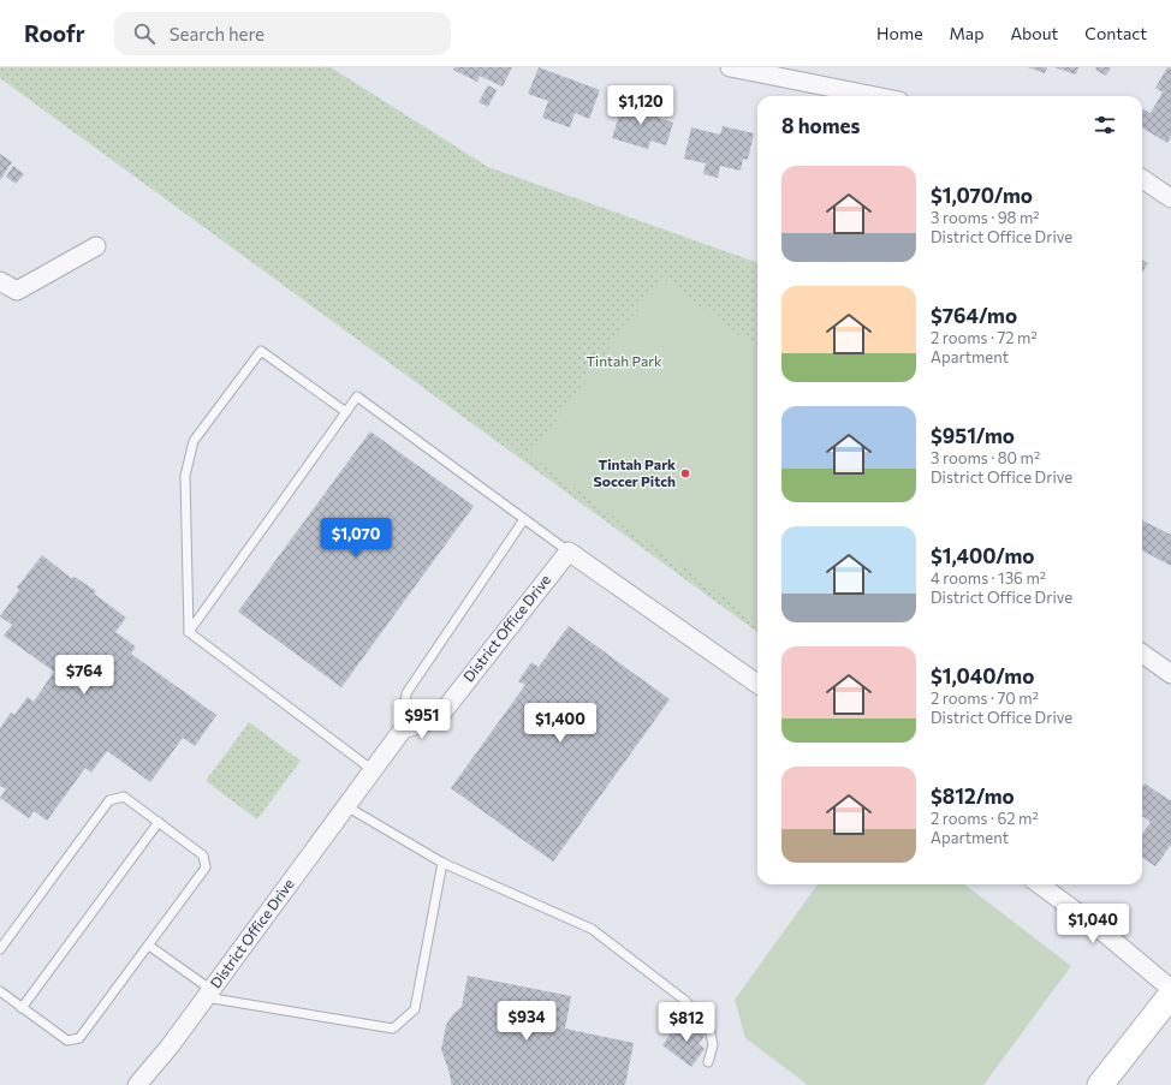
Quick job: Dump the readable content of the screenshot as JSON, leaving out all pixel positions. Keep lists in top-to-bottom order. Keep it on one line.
{"streets":{"street":["District Office Drive"]},"parks":["Tintah Park"],"places":["Tintah Park Soccer Pitch"],"page":{"header":"Roofr","search":"Search here","nav":["Home","Map","About","Contact"],"price":["$1,120","$1,070","$764","$951","$1,400","$1,040","$934","$812"],"heading":"8 homes","list":[{"name":"$1,070/mo","note":"3 rooms · 98 m² · District Office Drive"},{"name":"$764/mo","note":"2 rooms · 72 m² · Apartment"},{"name":"$951/mo","note":"3 rooms · 80 m² · District Office Drive"},{"name":"$1,400/mo","note":"4 rooms · 136 m² · District Office Drive"},{"name":"$1,040/mo","note":"2 rooms · 70 m² · District Office Drive"},{"name":"$812/mo","note":"2 rooms · 62 m² · Apartment"}]}}
